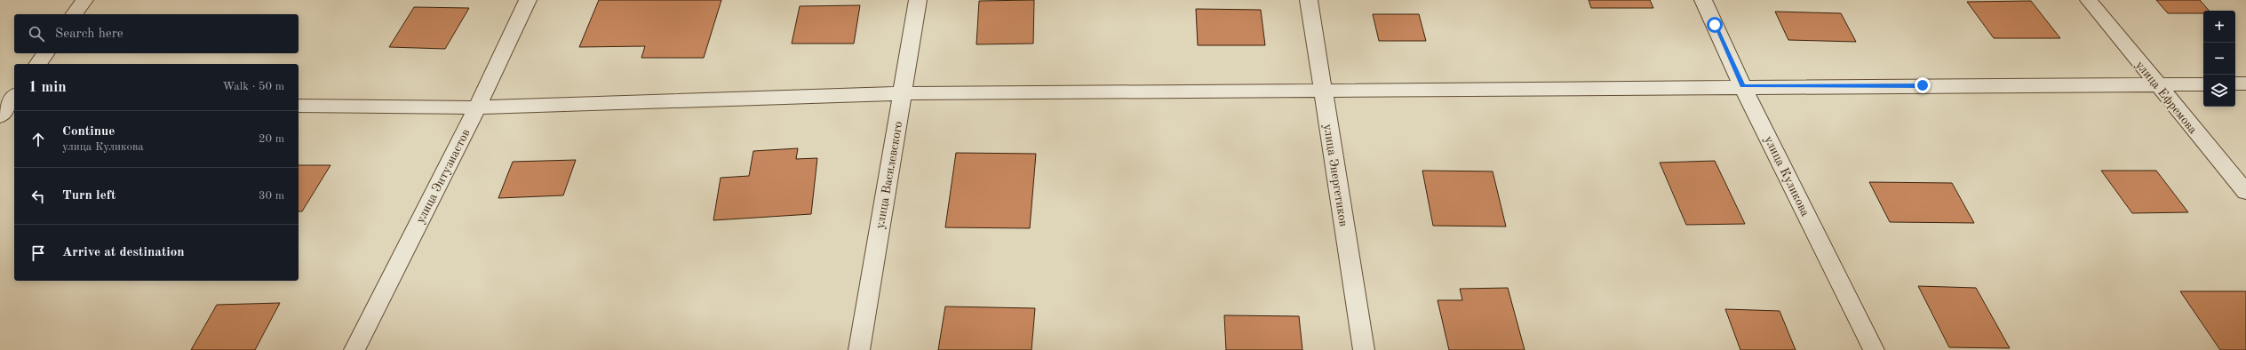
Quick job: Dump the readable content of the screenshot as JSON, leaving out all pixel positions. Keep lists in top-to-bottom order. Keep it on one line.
{"streets":{"street":["улица Ефремова","улица Василевского","улица Энергетиков","улица Энтузиастов","улица Куликова"]},"page":{"map_buttons":["+","−"],"search":"Search here","heading":["1 min","Walk · 50 m"],"list":[["Continue","улица Куликова","20 m"],["Turn left","30 m"],"Arrive at destination"]}}
